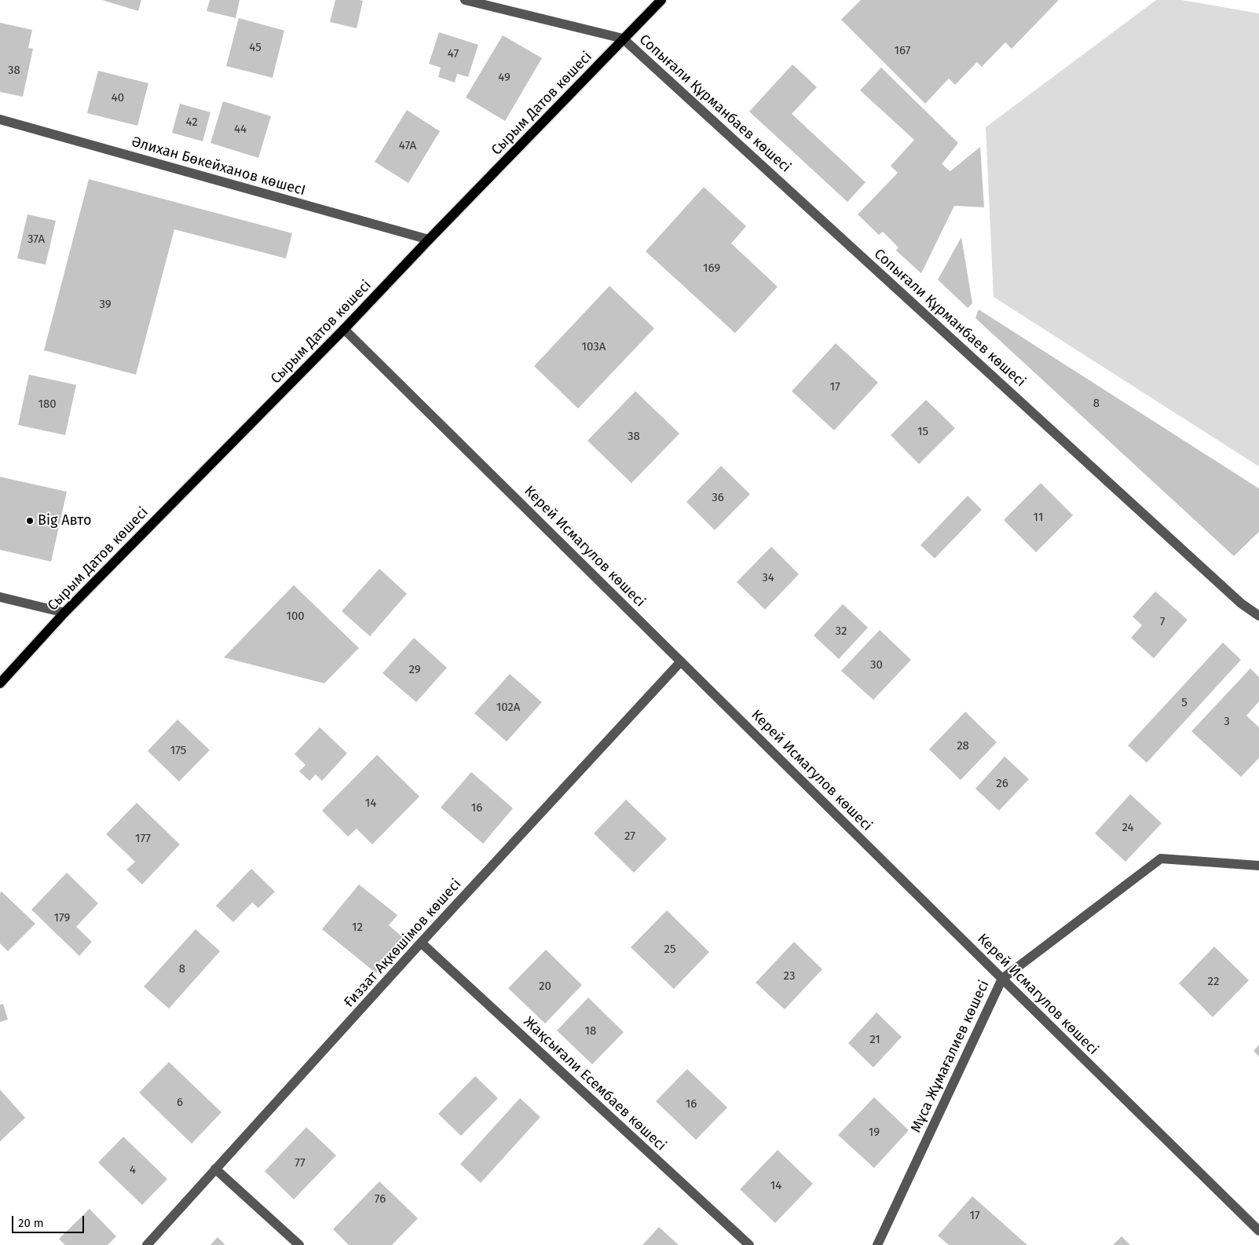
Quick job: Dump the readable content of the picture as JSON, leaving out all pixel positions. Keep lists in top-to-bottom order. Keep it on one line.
{"streets":{"main road":["Сырым Датов көшесі"],"street":["Сопығали Құрманбаев көшесі","Әлихан Бөкейханов көшесI","Керей Исмагулов көшесі","Ғиззат Ақкөшімов көшесi","Мұса Жұмағалиев көшесі","Жақсығали Есембаев көшесi"]},"crossings":[["Сырым Датов көшесі","Сопығали Құрманбаев көшесі"],["Сырым Датов көшесі","Әлихан Бөкейханов көшесI"],["Сырым Датов көшесі","Керей Исмагулов көшесі"],["Керей Исмагулов көшесі","Ғиззат Ақкөшімов көшесi"],["Керей Исмагулов көшесі","Мұса Жұмағалиев көшесі"],["Ғиззат Ақкөшімов көшесi","Жақсығали Есембаев көшесi"]],"places":["Big Авто"],"house_numbers":["45","167","47","38","49","40","42","44","47А","37А","169","39","103А","17","8","180","15","38","36","11","34","100","7","32","30","29","5","102А","3","28","175","26","14","16","24","27","177","179","12","25","8","23","22","20","18","21","6","16","19","77","4","14","76","17"],"scale_bar":"20 m"}
